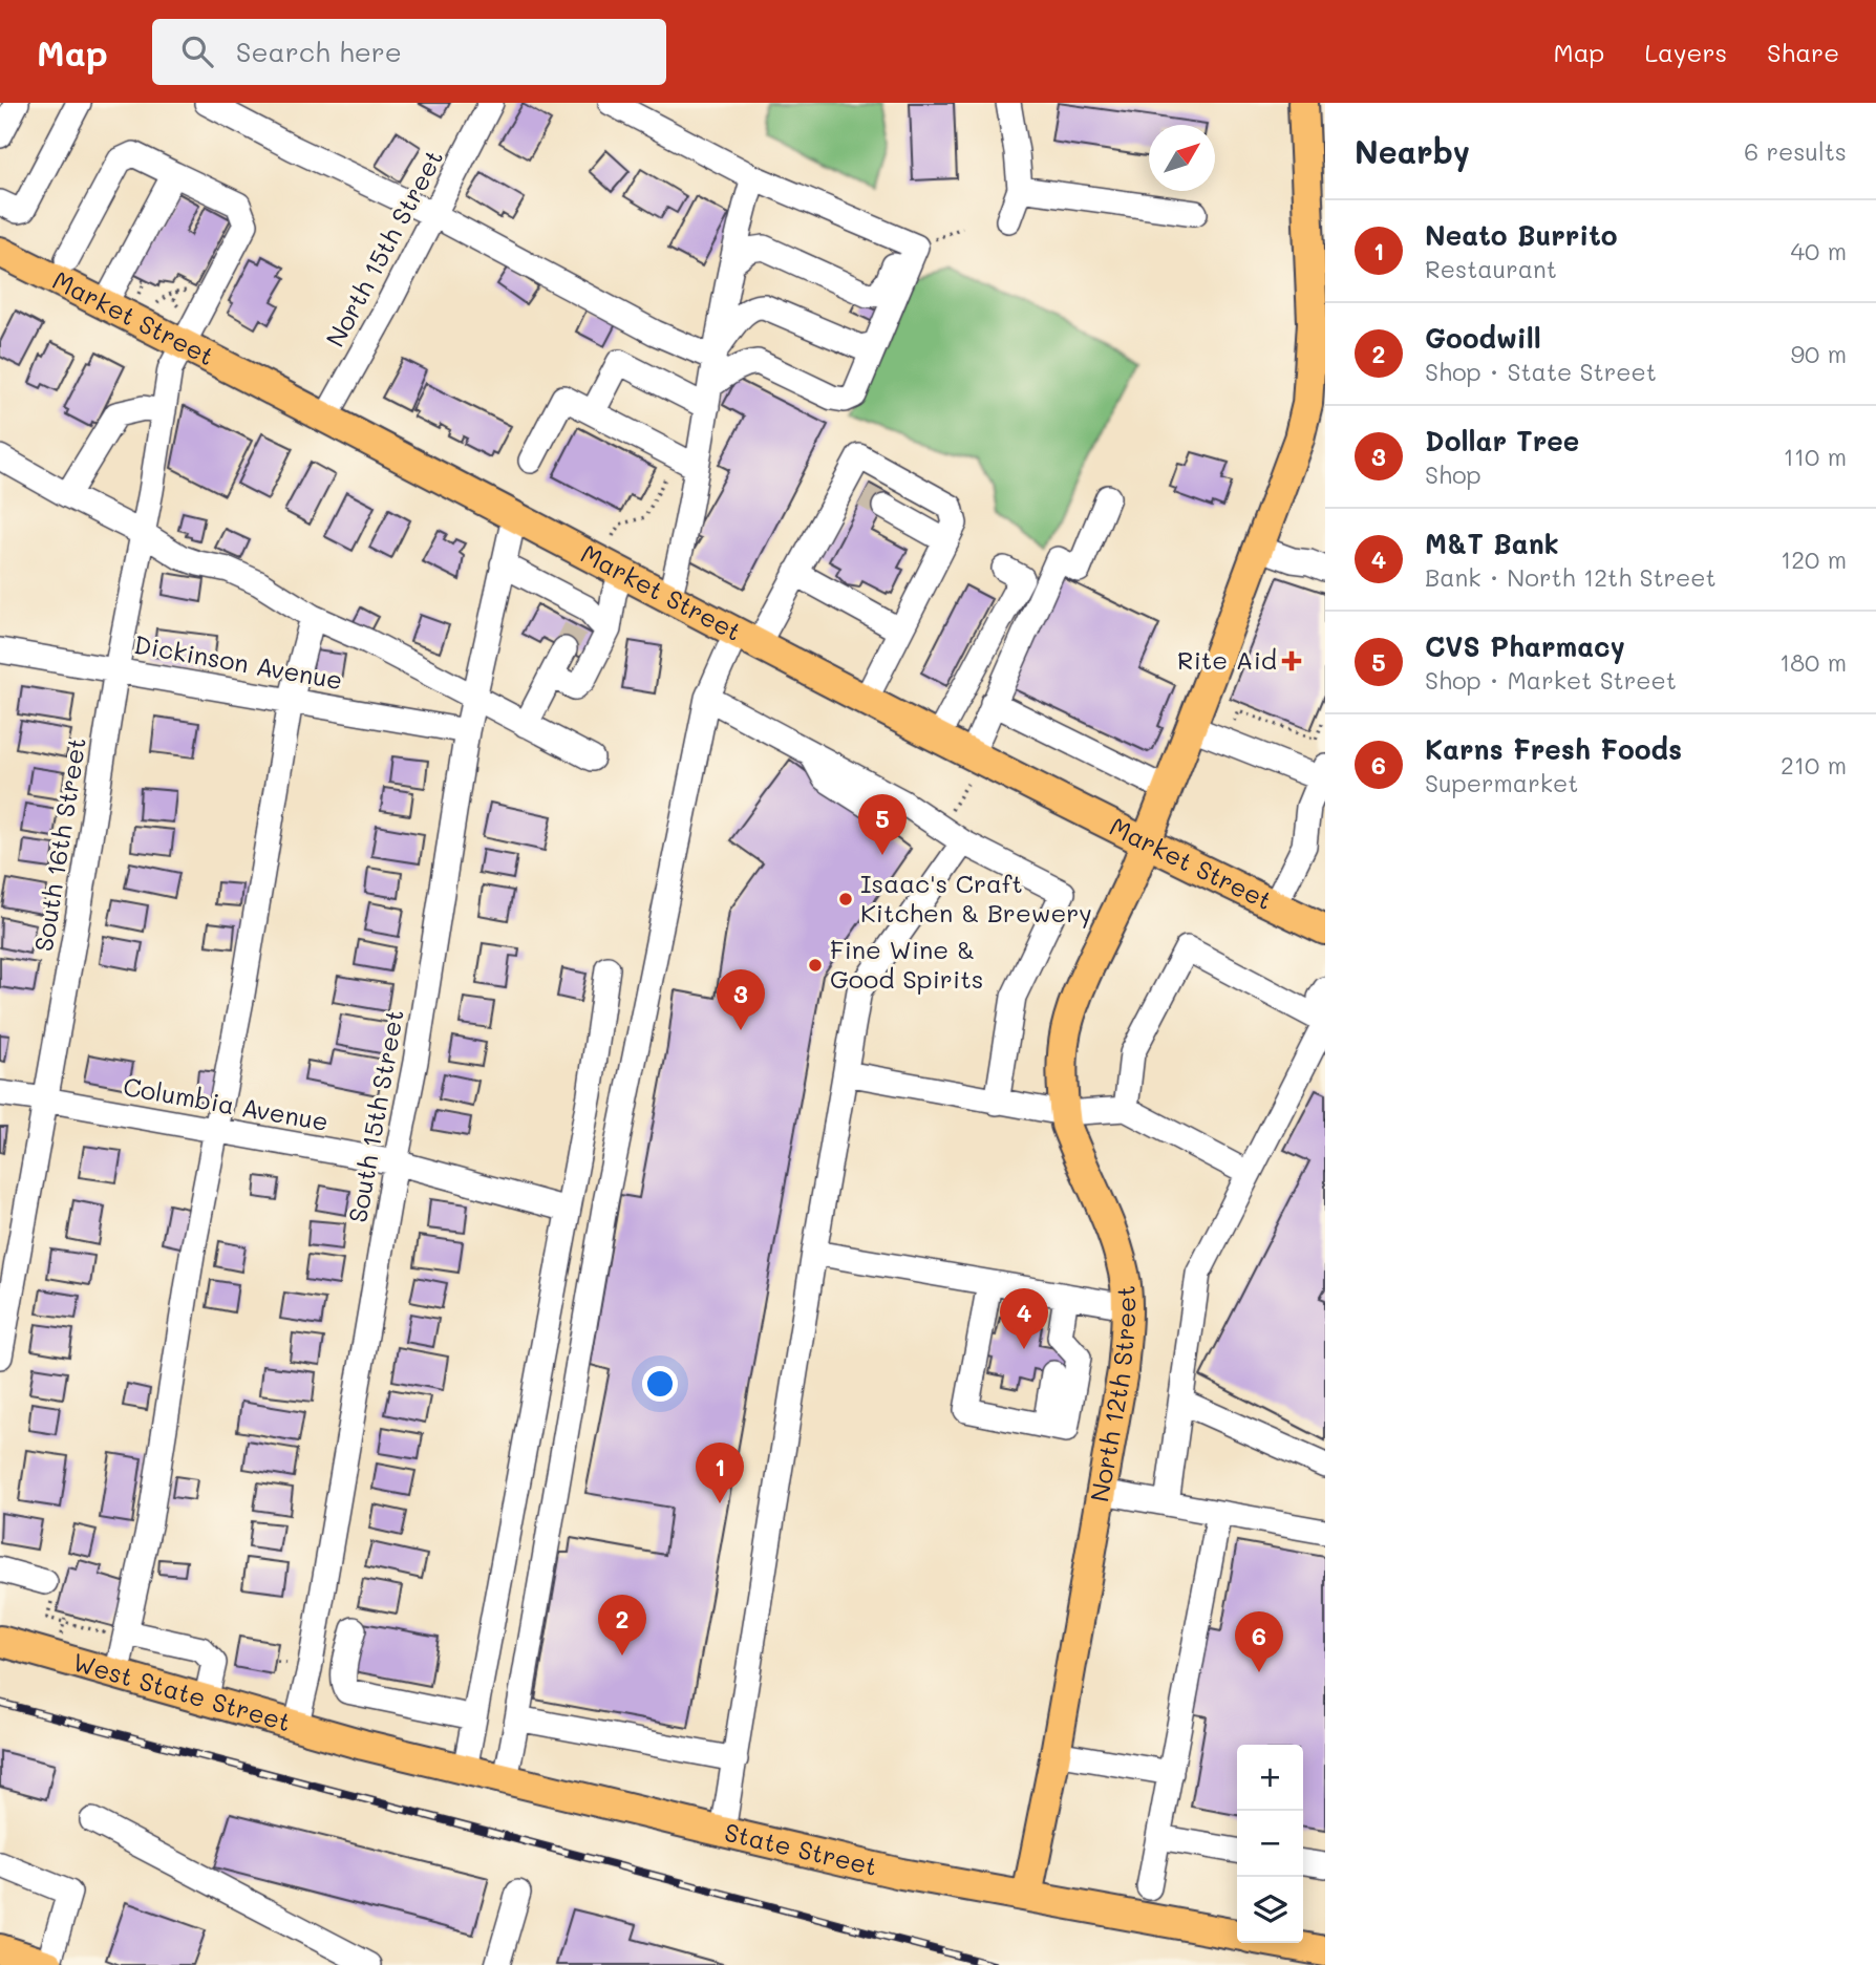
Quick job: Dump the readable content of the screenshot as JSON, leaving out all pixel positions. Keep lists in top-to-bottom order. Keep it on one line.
{"streets":{"main road":["Market Street","North 12th Street","West State Street","State Street"],"street":["North 15th Street","Dickinson Avenue","South 16th Street","Columbia Avenue","South 15th Street"]},"crossings":[["North 15th Street","Market Street"],["Market Street","South 16th Street"],["Market Street","South 15th Street"],["Market Street","North 12th Street"],["Dickinson Avenue","South 16th Street"],["Dickinson Avenue","South 15th Street"],["South 16th Street","Columbia Avenue"],["Columbia Avenue","South 15th Street"],["South 15th Street","West State Street"],["North 12th Street","State Street"],["West State Street","State Street"]],"places":{"health":["Rite Aid"],"other":["Isaac's Craft Kitchen & Brewery","Fine Wine & Good Spirits"]},"north":"top right","page":{"header":"Map","search":"Search here","nav":["Map","Layers","Share"],"heading":["Nearby","6 results"],"list":[{"mark":"1","name":"Neato Burrito","note":"Restaurant","value":"40 m"},{"mark":"2","name":"Goodwill","note":"Shop · State Street","value":"90 m"},{"mark":"3","name":"Dollar Tree","note":"Shop","value":"110 m"},{"mark":"4","name":"M&T Bank","note":"Bank · North 12th Street","value":"120 m"},{"mark":"5","name":"CVS Pharmacy","note":"Shop · Market Street","value":"180 m"},{"mark":"6","name":"Karns Fresh Foods","note":"Supermarket","value":"210 m"}],"pins":["5","3","4","1","2","6"],"map_buttons":["+","−"]}}
